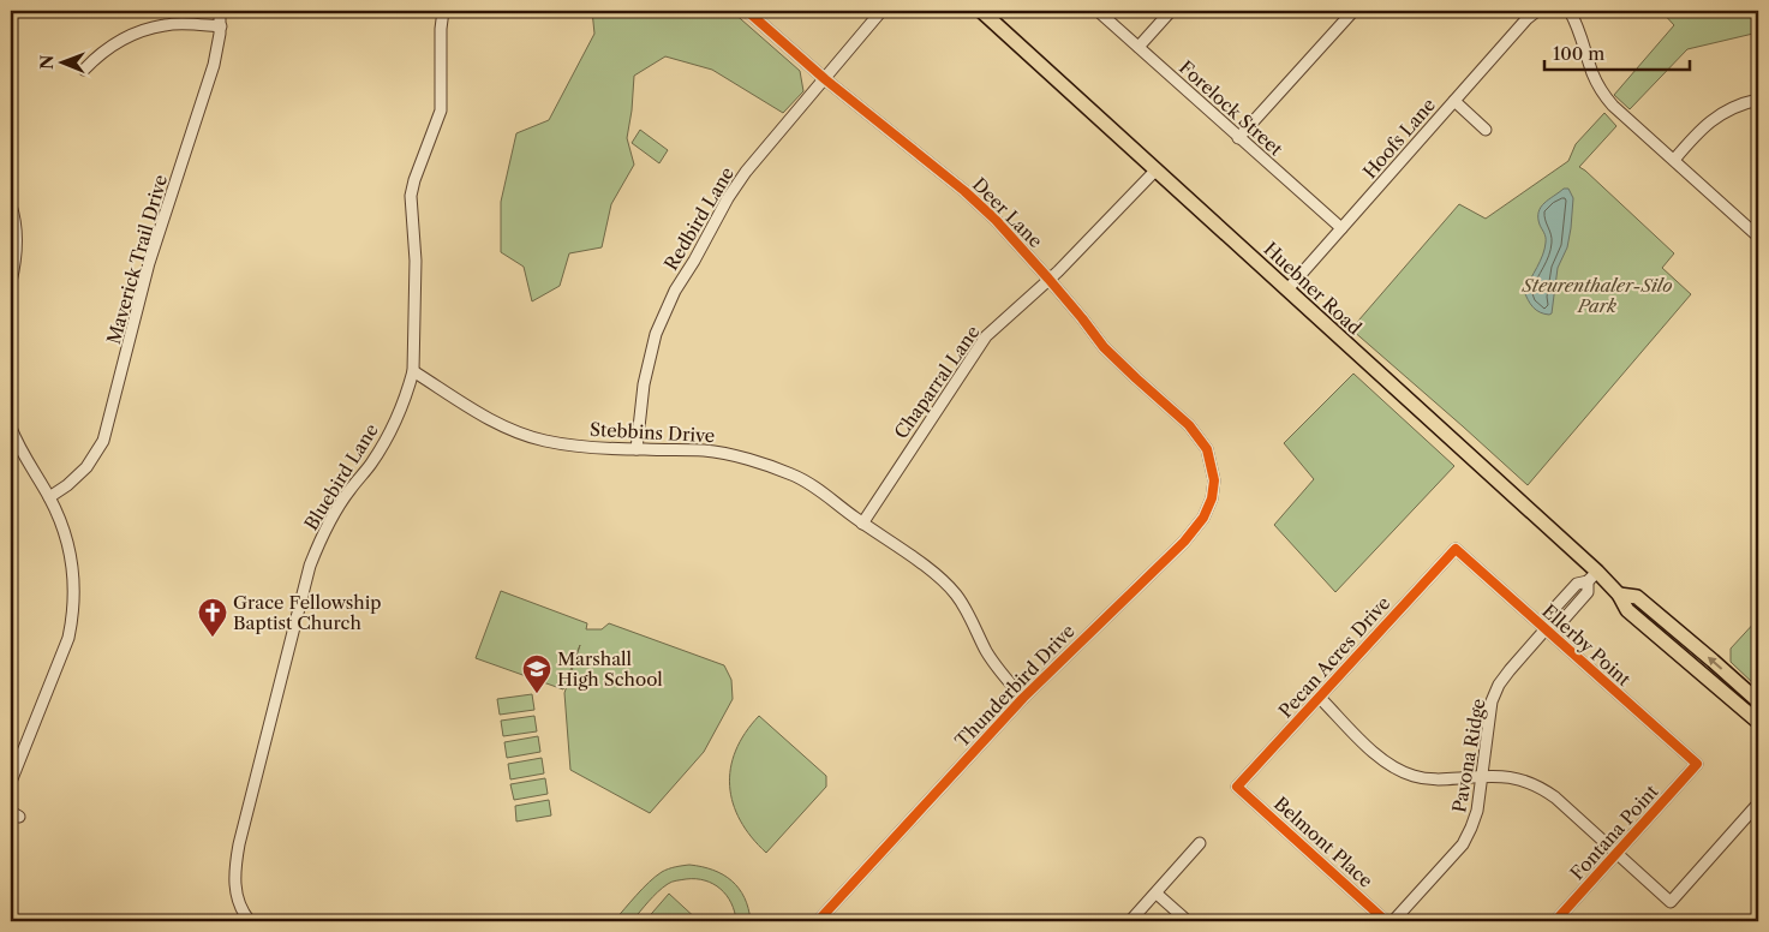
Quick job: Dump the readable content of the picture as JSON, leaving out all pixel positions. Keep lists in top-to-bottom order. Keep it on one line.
{"streets":{"main road":["Huebner Road"],"street":["Forelock Street","Hoofs Lane","Deer Lane","Redbird Lane","Maverick Trail Drive","Chaparral Lane","Stebbins Drive","Bluebird Lane","Ellerby Point","Pecan Acres Drive","Thunderbird Drive","Pavona Ridge","Fontana Point","Belmont Place"]},"crossings":[["Forelock Street","Hoofs Lane"],["Hoofs Lane","Huebner Road"],["Deer Lane","Redbird Lane"],["Deer Lane","Chaparral Lane"],["Deer Lane","Thunderbird Drive"],["Redbird Lane","Stebbins Drive"],["Huebner Road","Chaparral Lane"],["Huebner Road","Pavona Ridge"],["Chaparral Lane","Stebbins Drive"],["Stebbins Drive","Bluebird Lane"],["Stebbins Drive","Thunderbird Drive"],["Ellerby Point","Pecan Acres Drive"],["Ellerby Point","Pavona Ridge"],["Ellerby Point","Fontana Point"],["Pecan Acres Drive","Belmont Place"]],"parks":["Steurenthaler-Silo Park"],"places":{"church":["Grace Fellowship Baptist Church"],"school or university":["Marshall High School"]},"scale_bar":"100 m","north":"left"}
